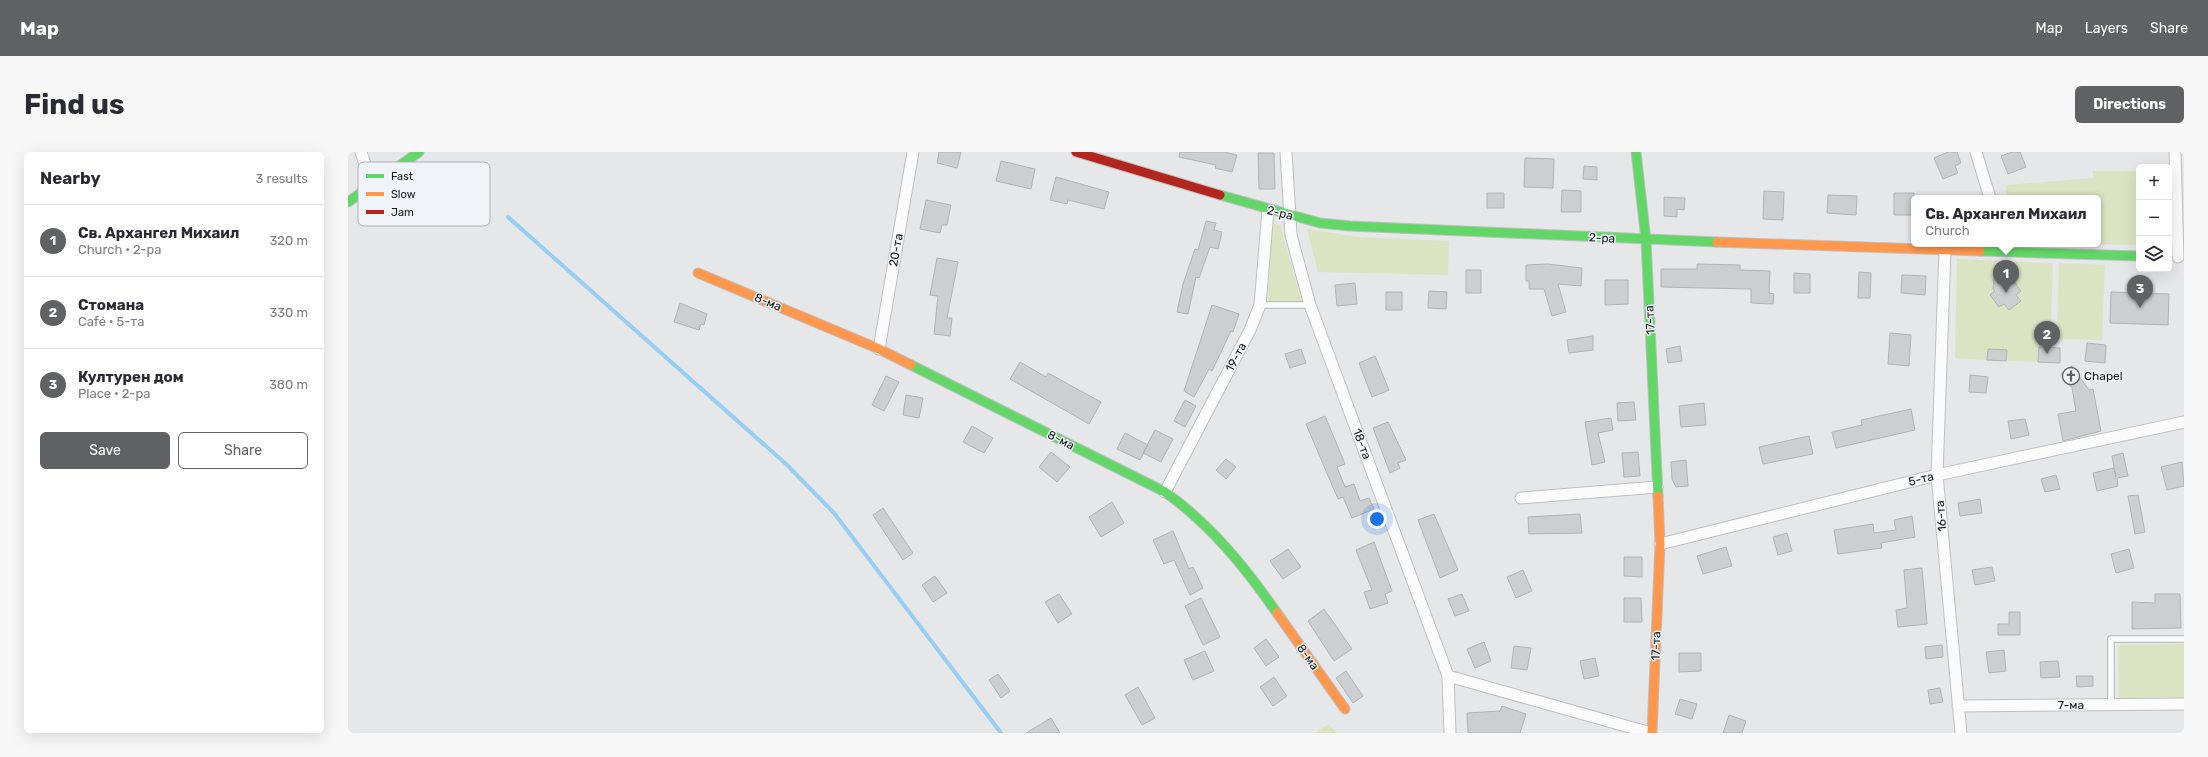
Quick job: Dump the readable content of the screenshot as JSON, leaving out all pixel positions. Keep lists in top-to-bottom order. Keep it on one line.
{"streets":{"street":["2-ра","20-та","8-ма","17-та","19-та","18-та","5-та","16-та","7-ма"]},"crossings":[["2-ра","17-та"],["2-ра","19-та"],["2-ра","18-та"],["2-ра","16-та"],["20-та","8-ма"],["8-ма","19-та"],["17-та","5-та"],["5-та","16-та"],["16-та","7-ма"]],"places":{"church":["Chapel"]},"legend":["Fast","Slow","Jam"],"page":{"header":"Map","nav":["Map","Layers","Share"],"buttons":["Directions",["Save","Share"]],"title":"Find us","heading":["Nearby","3 results"],"map_buttons":["+","−"],"popup":["Св. Архангел Михаил","Church"],"list":[{"mark":"1","name":"Св. Архангел Михаил","note":"Church · 2-ра","value":"320 m"},{"mark":"2","name":"Стомана","note":"Café · 5-та","value":"330 m"},{"mark":"3","name":"Културен дом","note":"Place · 2-ра","value":"380 m"}],"pins":["1","3","2"]}}
